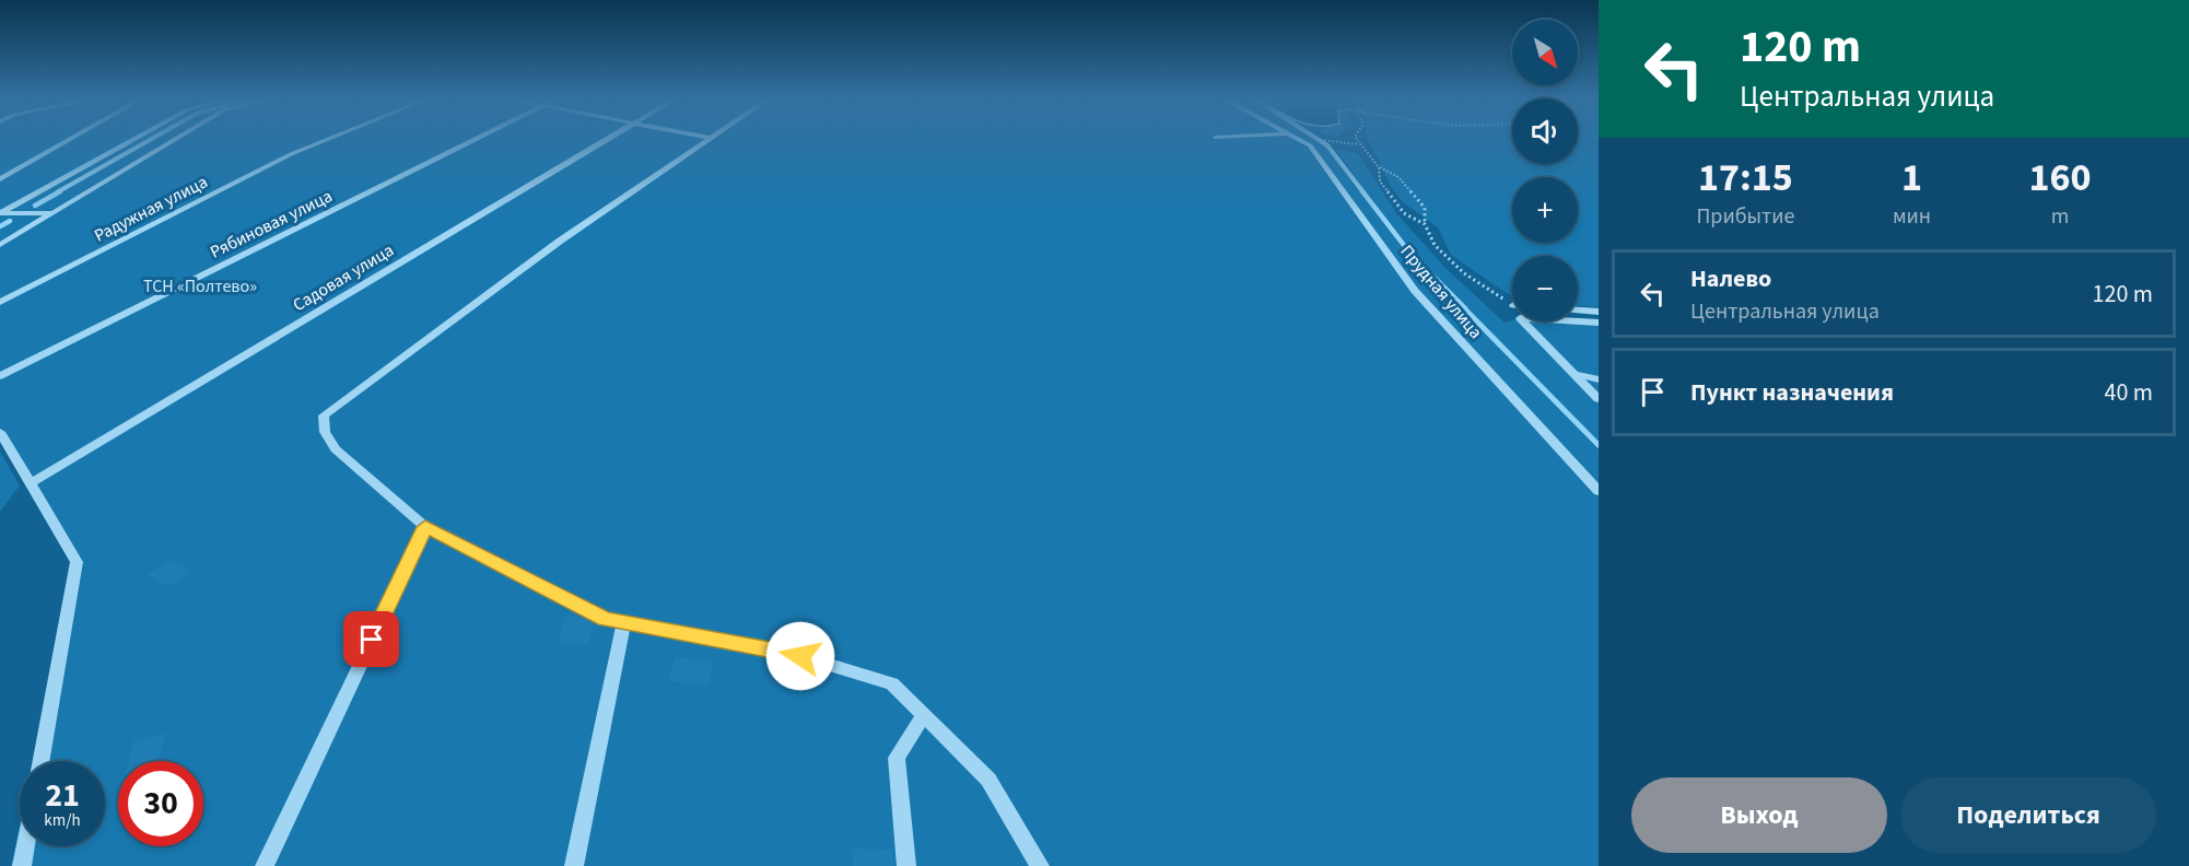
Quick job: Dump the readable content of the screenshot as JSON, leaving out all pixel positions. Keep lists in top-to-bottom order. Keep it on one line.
{"streets":{"street":["Радужная улица","Рябиновая улица","Садовая улица","Прудная улица"]},"parks":["ТСН «Полтево»"],"north":"bottom right","page":{"turn":["120 m","Центральная улица"],"map_buttons":["+","−"],"eta":["17:15","Прибытие","1","мин","160","m"],"list":[{"name":"Налево","note":"Центральная улица","value":"120 m"},{"name":"Пункт назначения","value":"40 m"}],"speed":"21 km/h","limit":"30","buttons":["Выход","Поделиться"]}}
